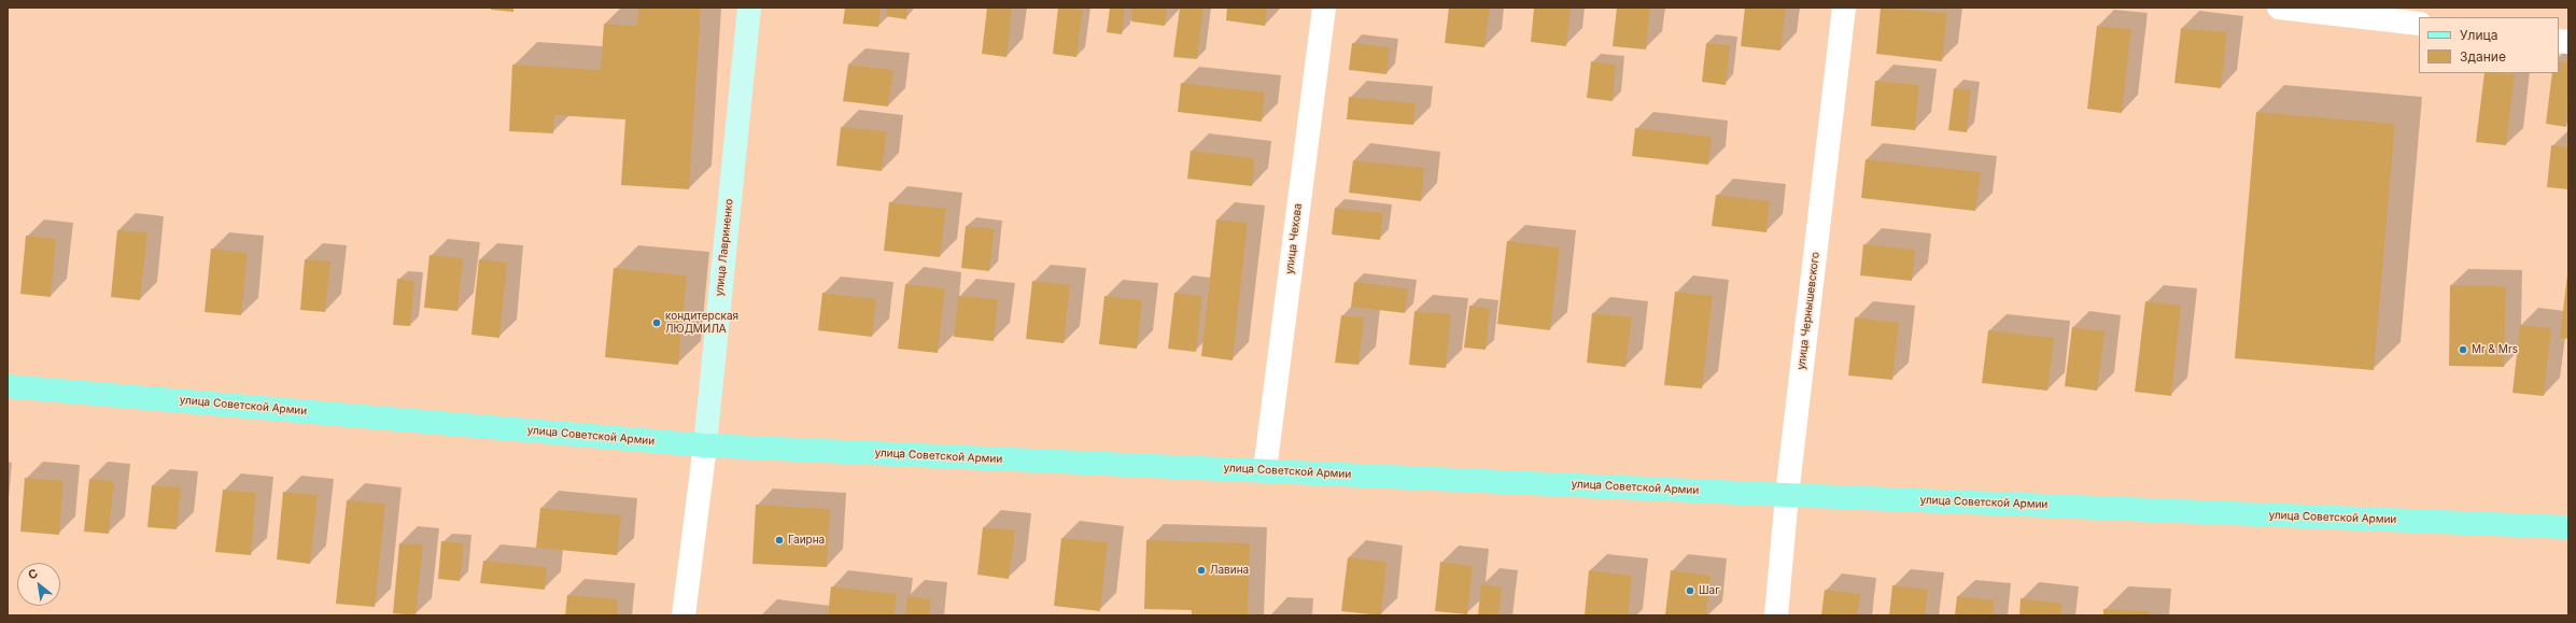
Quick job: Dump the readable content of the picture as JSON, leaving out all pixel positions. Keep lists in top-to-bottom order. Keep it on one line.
{"streets":{"main road":["улица Лавриненко","улица Советской Армии"],"street":["улица Чехова","улица Чернышевского"]},"crossings":[["улица Чехова","улица Советской Армии"],["улица Лавриненко","улица Советской Армии"],["улица Чернышевского","улица Советской Армии"]],"places":["кондитерская ЛЮДМИЛА","Mr & Mrs","Гаирна","Лавина","Шаг"],"legend":["Улица","Здание"],"north":"top left"}
